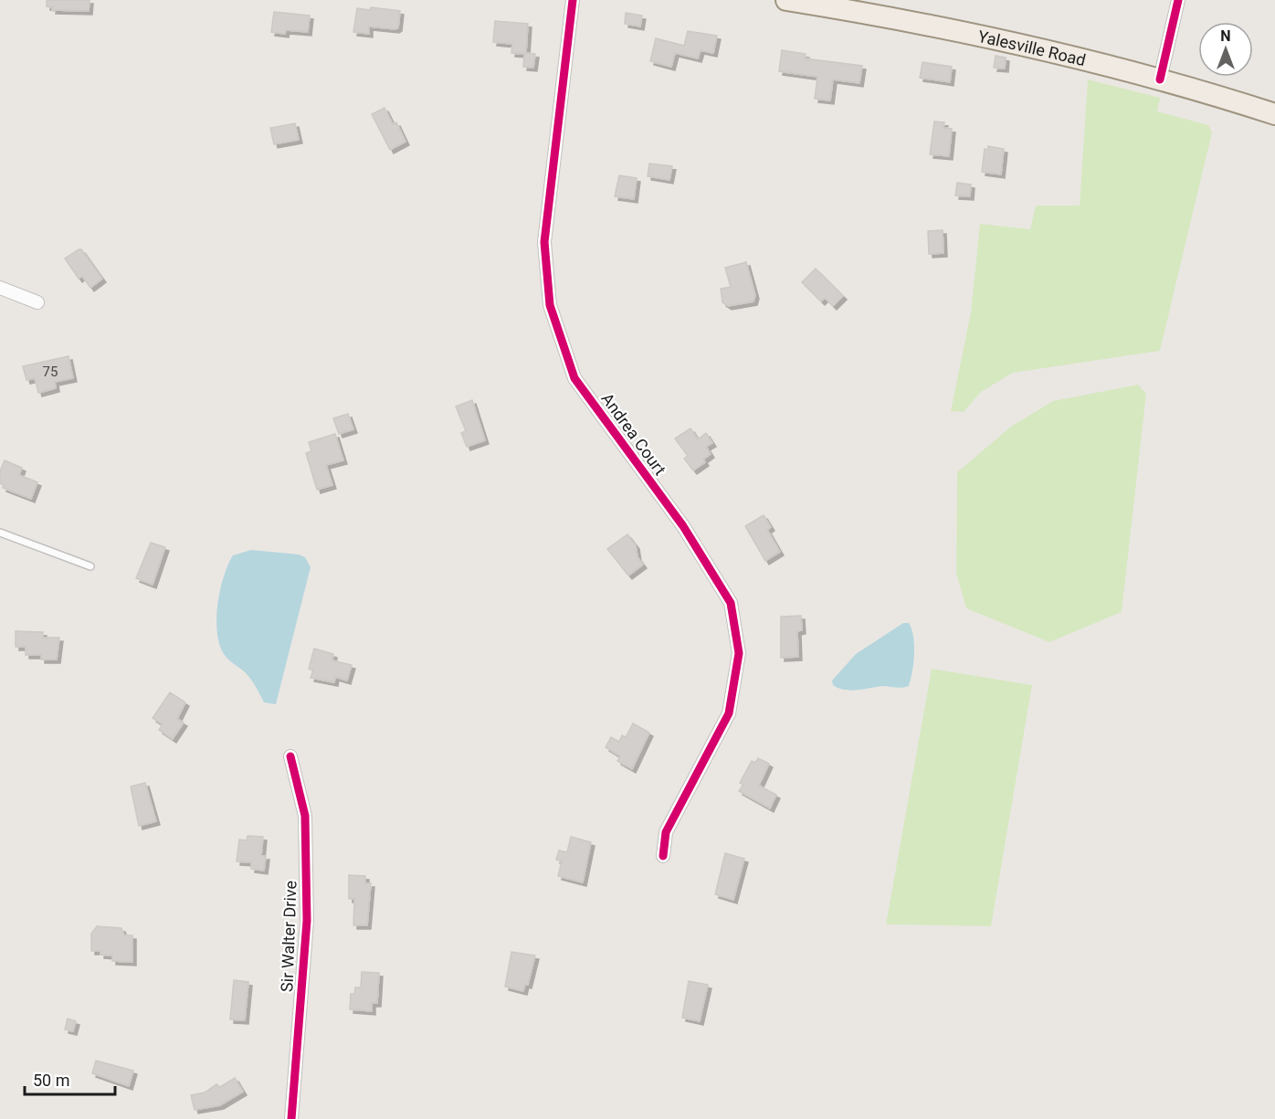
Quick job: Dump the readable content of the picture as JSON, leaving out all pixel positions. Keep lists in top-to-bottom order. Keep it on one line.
{"streets":{"main road":["Yalesville Road"],"street":["Andrea Court","Sir Walter Drive"]},"house_numbers":["75"],"scale_bar":"50 m","north":"top"}
